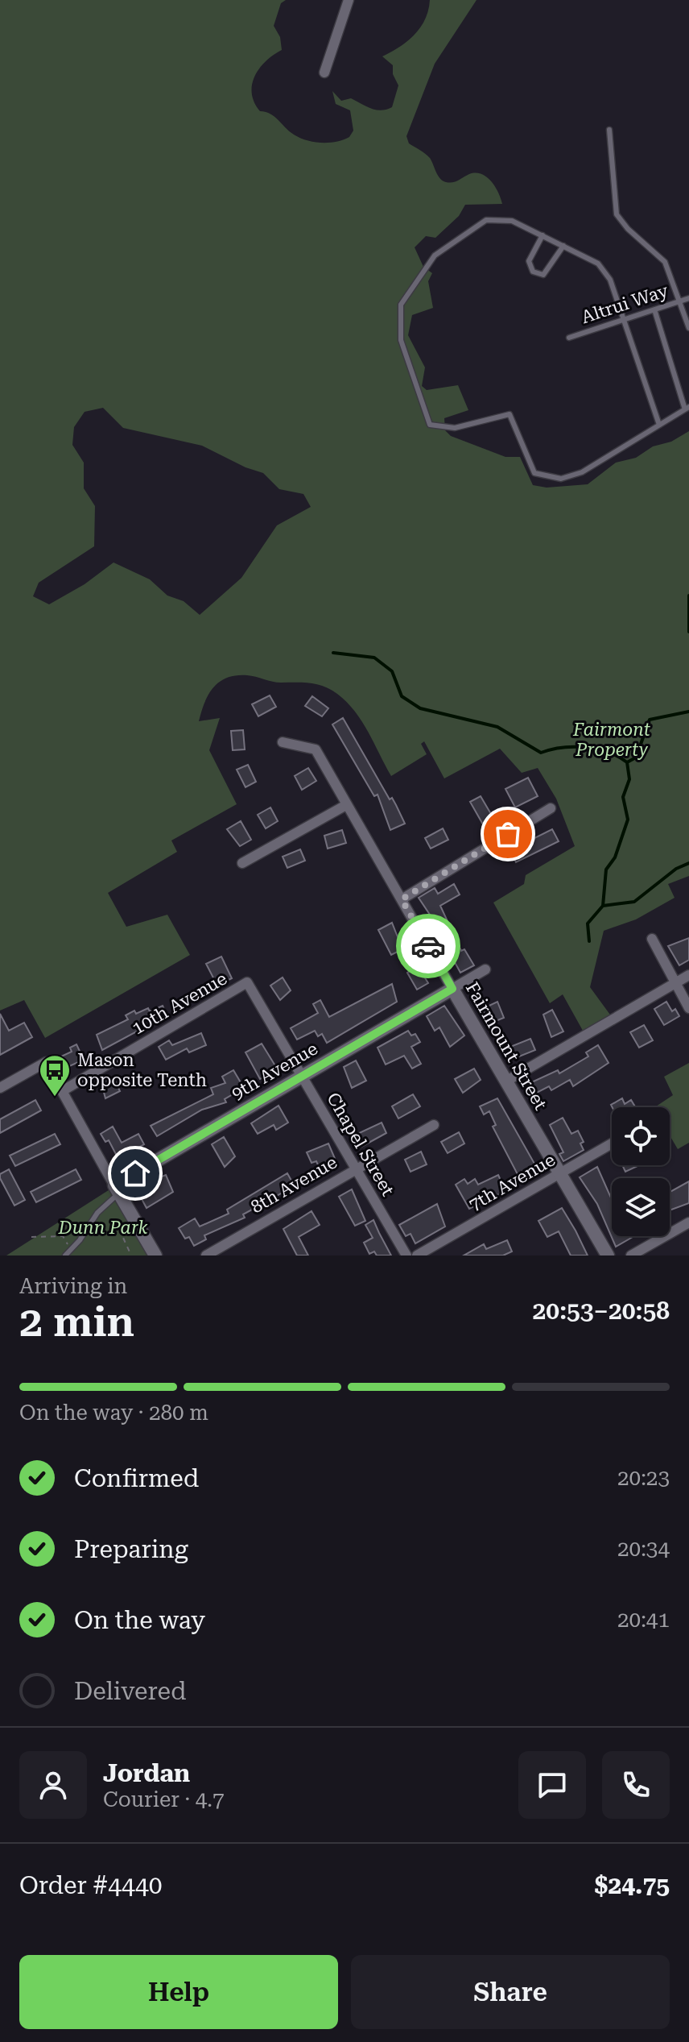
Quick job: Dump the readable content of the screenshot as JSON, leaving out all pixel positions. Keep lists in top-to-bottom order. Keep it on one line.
{"streets":{"street":["10th Avenue","Fairmount Street","9th Avenue","Chapel Street","7th Avenue","8th Avenue"],"lane":["Altrui Way"]},"crossings":[["10th Avenue","Chapel Street"],["Fairmount Street","9th Avenue"],["Fairmount Street","7th Avenue"],["9th Avenue","Chapel Street"],["Chapel Street","8th Avenue"]],"parks":["Fairmont Property","Dunn Park"],"places":{"bus stop":["Mason opposite Tenth"]},"page":{"heading":["2 min","Arriving in","20:53–20:58"],"panel":["Jordan","Courier · 4.7","Order #4440","$24.75"],"bar":"On the way · 280 m","list":[["Confirmed","20:23"],["Preparing","20:34"],["On the way","20:41"],"Delivered"],"buttons":["Help","Share"]}}
